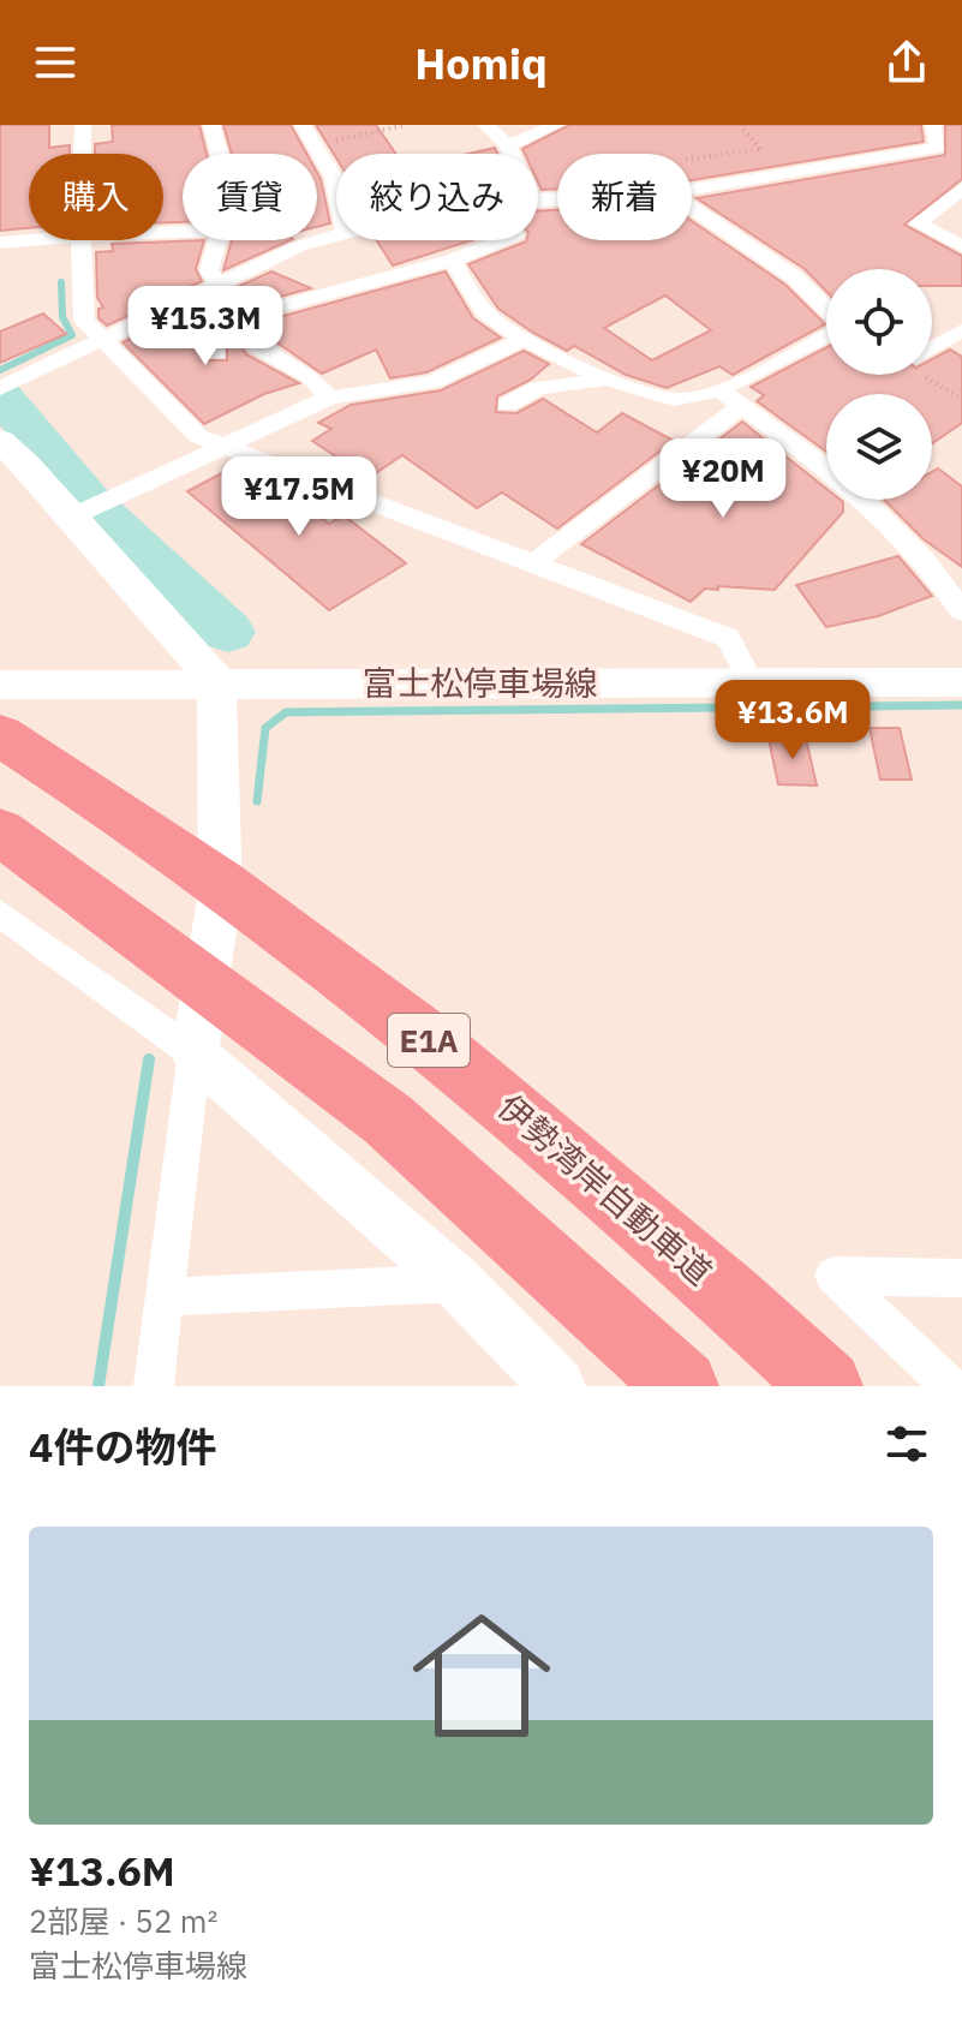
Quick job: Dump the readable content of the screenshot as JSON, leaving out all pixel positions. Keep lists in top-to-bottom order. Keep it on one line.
{"streets":{"highway":["E1A","伊勢湾岸自動車道"],"street":["富士松停車場線"]},"crossings":[["富士松停車場線","伊勢湾岸自動車道"]],"page":{"header":"Homiq","chip":["購入","賃貸","絞り込み","新着"],"price":["¥15.3M","¥20M","¥17.5M","¥13.6M"],"heading":"4件の物件","list":[{"name":"¥13.6M","note":"2部屋 · 52 m² · 富士松停車場線"}]}}
